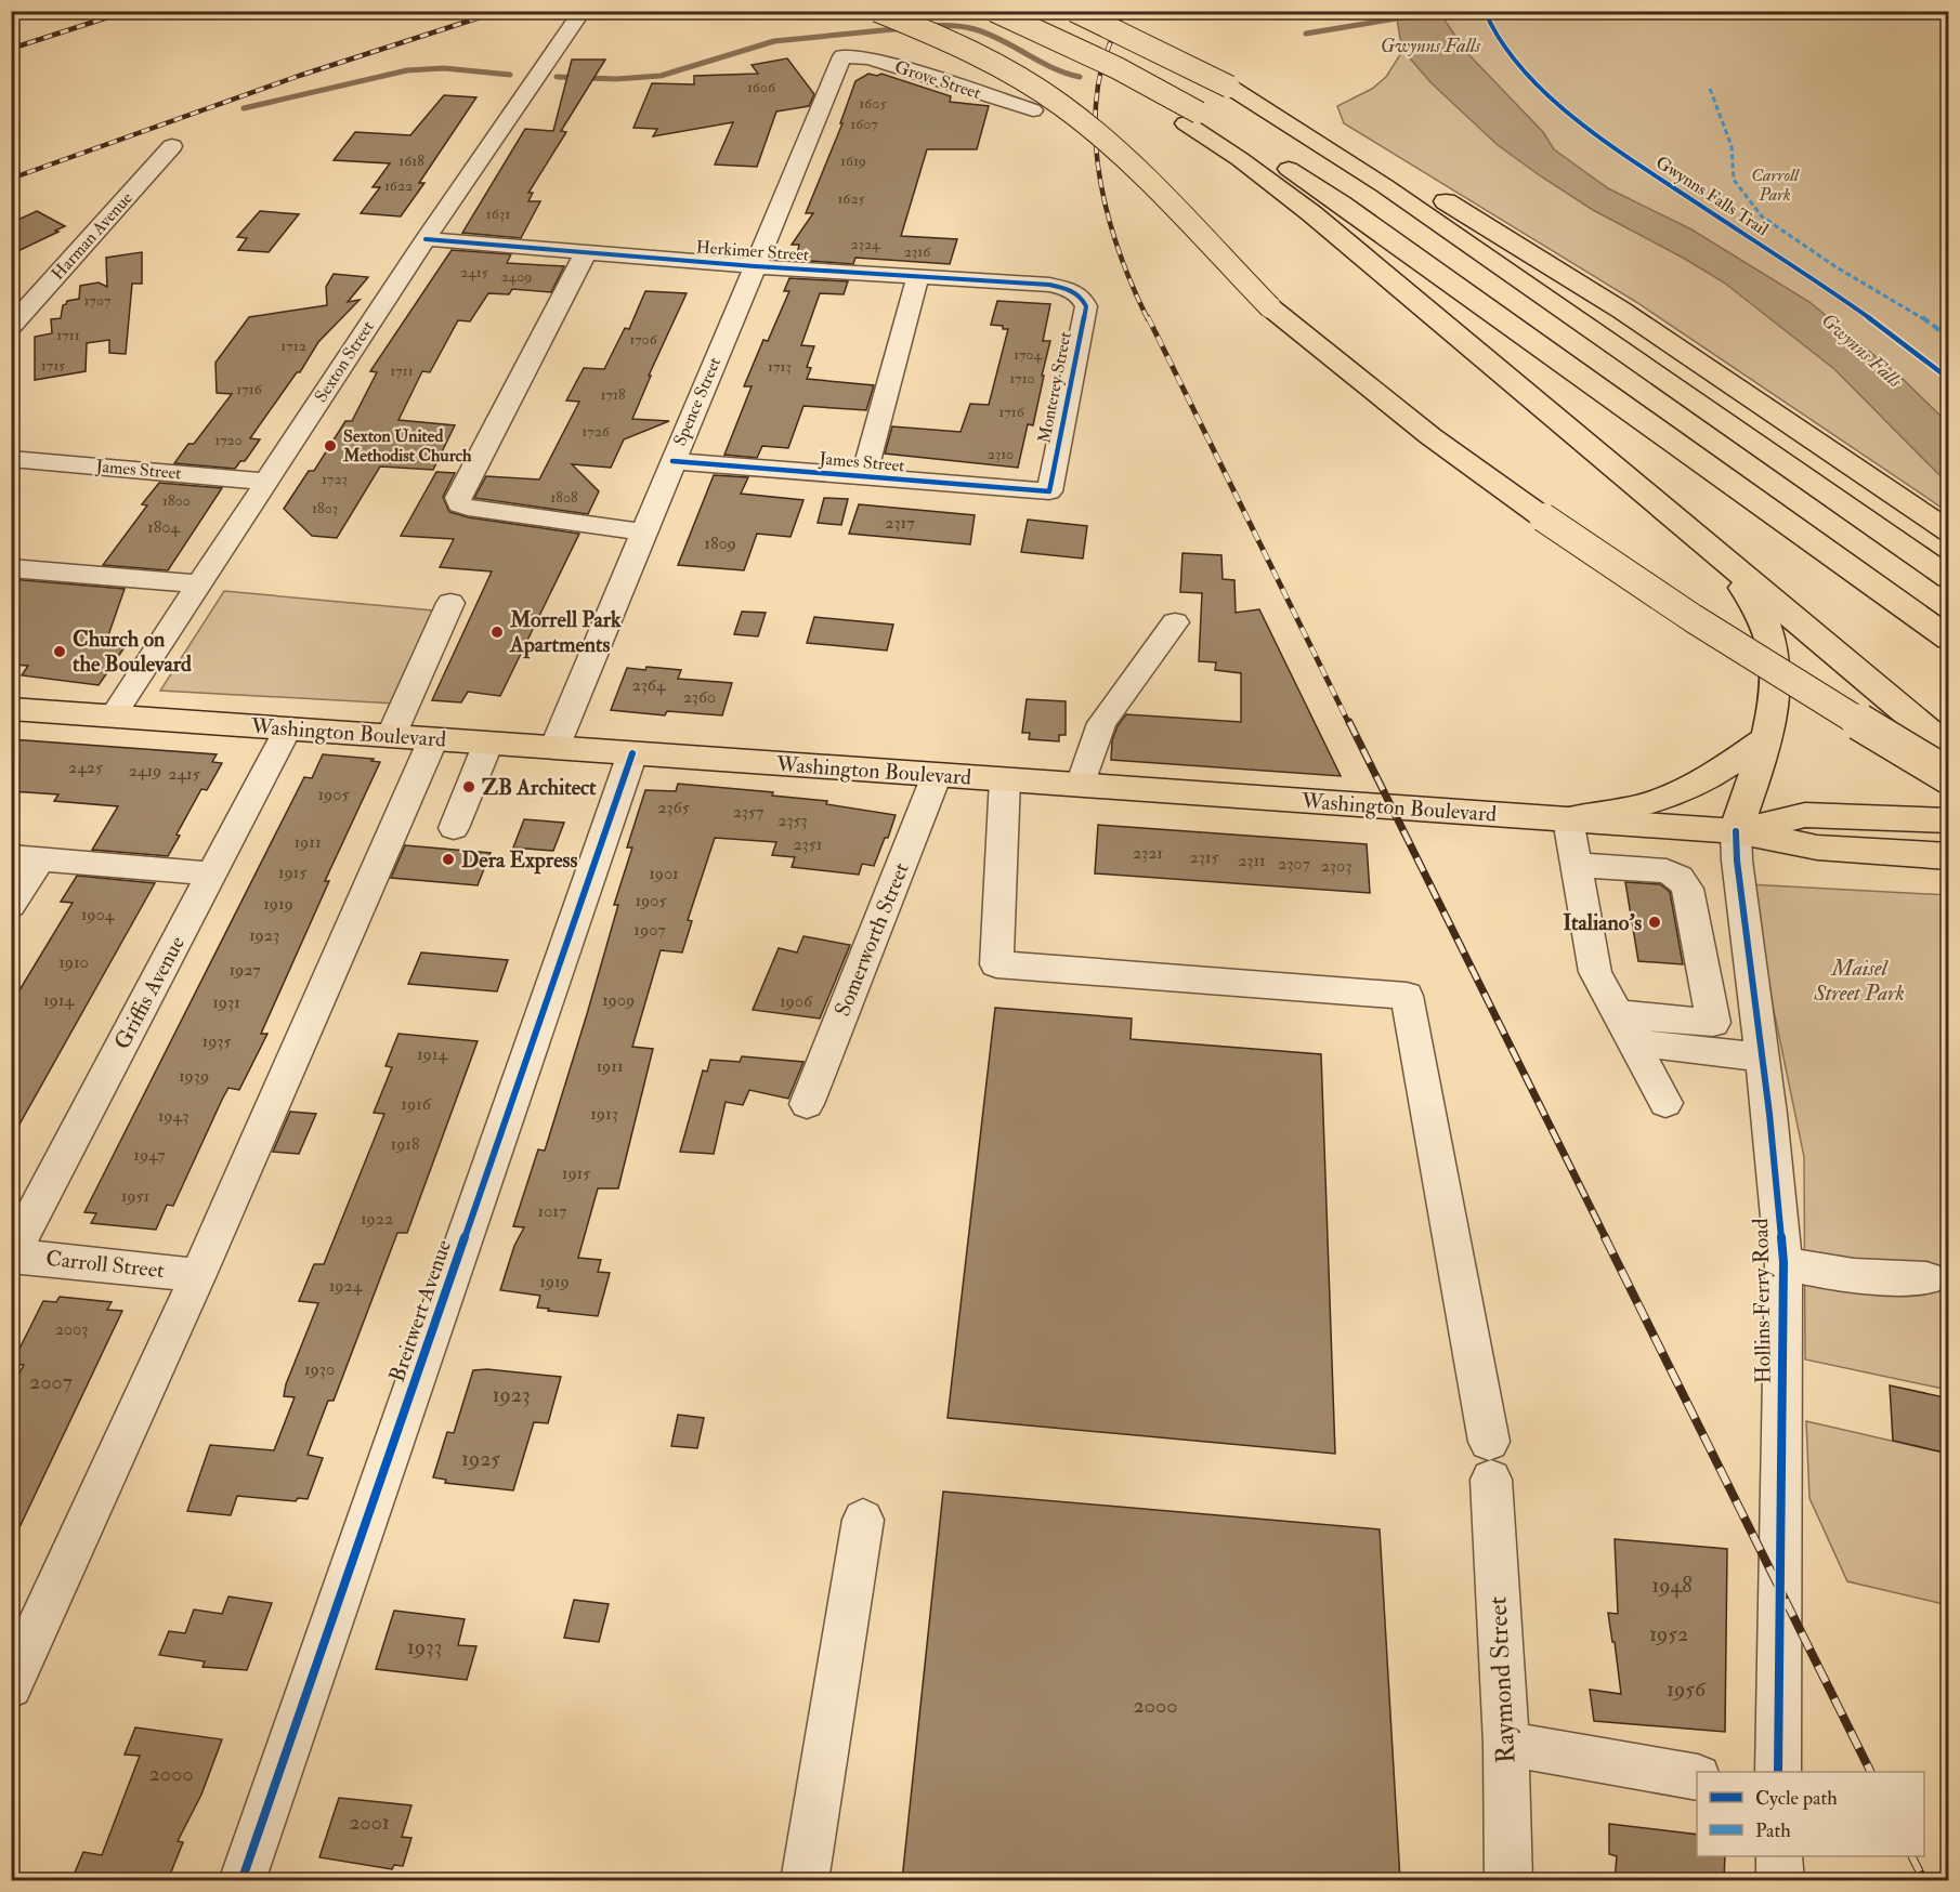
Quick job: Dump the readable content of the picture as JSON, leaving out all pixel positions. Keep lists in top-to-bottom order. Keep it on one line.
{"streets":{"main road":["Washington Boulevard"],"street":["Grove Street","Harman Avenue","Herkimer Street","Sexton Street","Monterey Street","Spence Street","James Street","Somerworth Street","Griffis Avenue","Carroll Street","Hollins Ferry Road","Breitwert Avenue","Raymond Street"],"cycle path":["Gwynns Falls Trail"]},"crossings":[["Grove Street","Spence Street"],["Herkimer Street","Sexton Street"],["Herkimer Street","Monterey Street"],["Herkimer Street","Spence Street"],["Sexton Street","James Street"],["Sexton Street","Washington Boulevard"],["Monterey Street","James Street"],["Spence Street","James Street"],["Spence Street","Washington Boulevard"],["Washington Boulevard","Somerworth Street"],["Washington Boulevard","Griffis Avenue"],["Washington Boulevard","Hollins Ferry Road"],["Washington Boulevard","Breitwert Avenue"],["Washington Boulevard","Raymond Street"],["Griffis Avenue","Carroll Street"]],"water":["Gwynns Falls"],"parks":["Carroll Park","Maisel Street Park"],"places":["Sexton United Methodist Church","Morrell Park Apartments","Church on the Boulevard","ZB Architect","Dera Express","Italiano's"],"house_numbers":["1606","1605","1607","1618","1619","1622","1625","1631","2324","2316","2415","2409","1707","1711","1706","1712","1704","1715","1713","1711","1710","1716","1718","1716","1726","1720","2310","1723","1808","1800","1803","2317","1804","1809","2364","2360","2425","2419","2415","1905","2365","2357","2353","1911","2351","2321","2315","2311","2307","2303","1915","1901","1905","1919","1904","1907","1923","1910","1927","1914","1909","1906","1931","1935","1914","1911","1939","1916","1913","1943","1918","1947","1915","1951","1017","1922","1919","1924","2003","1930","2007","1923","1925","1948","1952","1933","1956","2000","2000","2001"],"legend":["Cycle path","Path"]}
